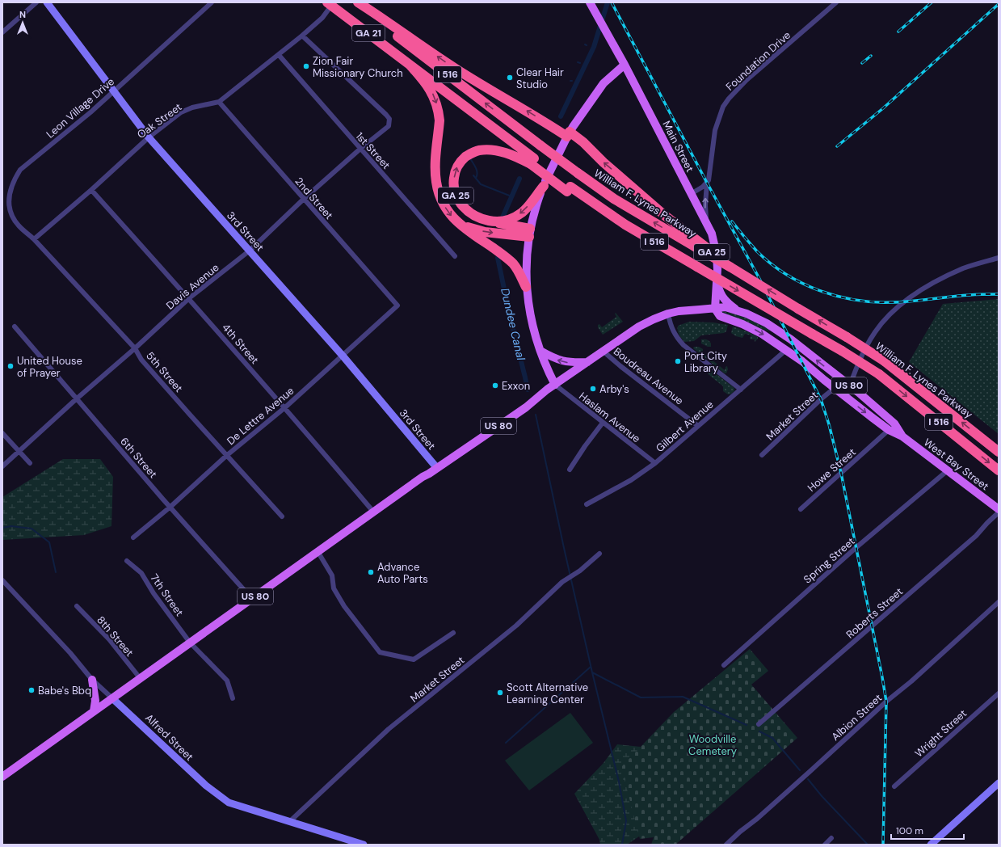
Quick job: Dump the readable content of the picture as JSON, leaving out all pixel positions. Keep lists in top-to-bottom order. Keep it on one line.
{"streets":{"highway":["GA 21","I 516","GA 25","William F. Lynes Parkway"],"main road":["Main Street","US 80","West Bay Street"],"street":["Foundation Drive","Leon Village Drive","Oak Street","1st Street","2nd Street","3rd Street","Davis Avenue","4th Street","5th Street","Boudreau Avenue","De Lettre Avenue","Market Street","Haslam Avenue","Gilbert Avenue","6th Street","Howe Street","Spring Street","7th Street","Roberts Street","8th Street","Albion Street","Wright Street","Alfred Street"]},"crossings":[["GA 21","I 516"],["GA 21","Oak Street"],["Foundation Drive","Main Street"],["I 516","GA 25"],["Leon Village Drive","Oak Street"],["Leon Village Drive","3rd Street"],["Leon Village Drive","5th Street"],["Oak Street","1st Street"],["Oak Street","2nd Street"],["Oak Street","3rd Street"],["Oak Street","Davis Avenue"],["Oak Street","4th Street"],["Oak Street","5th Street"],["Main Street","GA 25"],["Main Street","US 80"],["1st Street","Davis Avenue"],["GA 25","William F. Lynes Parkway"],["2nd Street","Davis Avenue"],["2nd Street","De Lettre Avenue"],["3rd Street","Davis Avenue"],["3rd Street","US 80"],["3rd Street","De Lettre Avenue"],["Davis Avenue","4th Street"],["Davis Avenue","5th Street"],["Davis Avenue","6th Street"],["4th Street","US 80"],["4th Street","De Lettre Avenue"],["5th Street","De Lettre Avenue"],["Boudreau Avenue","US 80"],["Boudreau Avenue","Gilbert Avenue"],["US 80","Haslam Avenue"],["US 80","Gilbert Avenue"],["US 80","6th Street"],["US 80","West Bay Street"],["US 80","7th Street"],["US 80","8th Street"],["US 80","Alfred Street"],["De Lettre Avenue","6th Street"],["Market Street","West Bay Street"],["Market Street","Alfred Street"],["Haslam Avenue","Gilbert Avenue"],["Gilbert Avenue","West Bay Street"],["West Bay Street","Howe Street"],["West Bay Street","Spring Street"]],"water":["Dundee Canal"],"parks":["Woodville Cemetery"],"places":["Zion Fair Missionary Church","Clear Hair Studio","Port City Library","United House of Prayer","Exxon","Arby's","Advance Auto Parts","Babe's Bbq","Scott Alternative Learning Center"],"scale_bar":"100 m","north":"top"}
